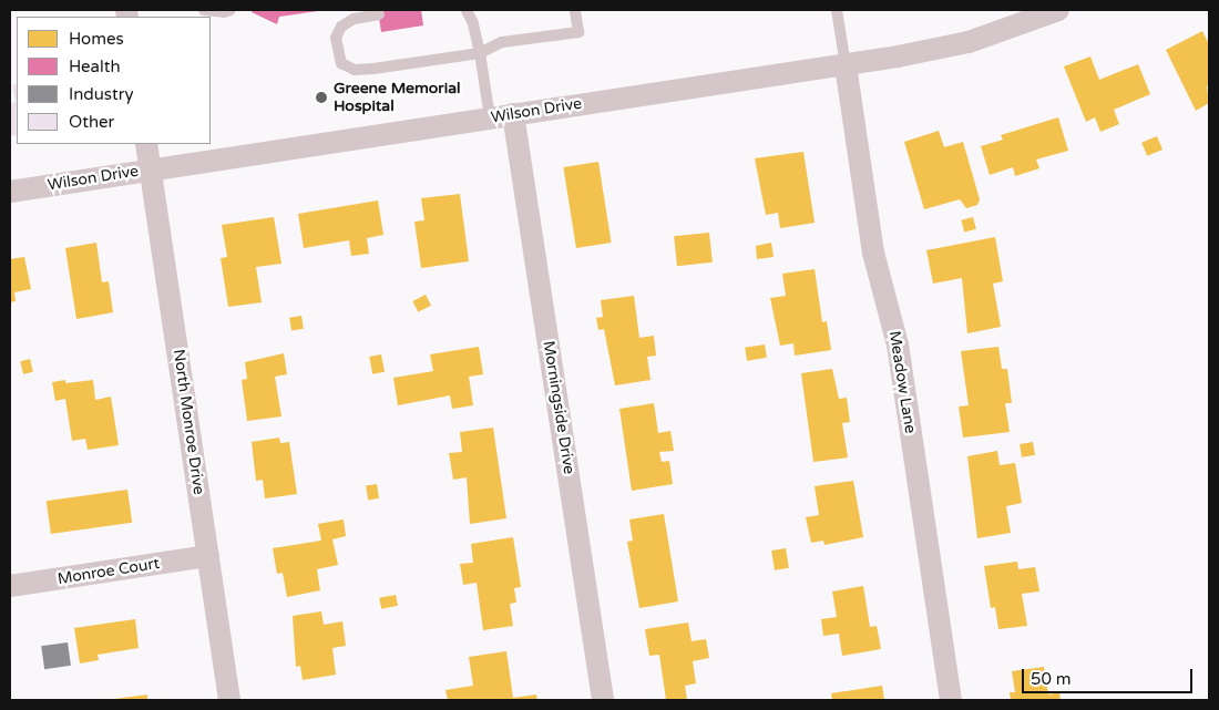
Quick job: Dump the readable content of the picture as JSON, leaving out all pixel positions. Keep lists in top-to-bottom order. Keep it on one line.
{"streets":{"street":["Wilson Drive","Meadow Lane","Morningside Drive","North Monroe Drive","Monroe Court"]},"crossings":[["Wilson Drive","Meadow Lane"],["Wilson Drive","Morningside Drive"],["Wilson Drive","North Monroe Drive"],["North Monroe Drive","Monroe Court"]],"places":["Greene Memorial Hospital"],"legend":["Homes","Health","Industry","Other"],"scale_bar":"50 m"}
